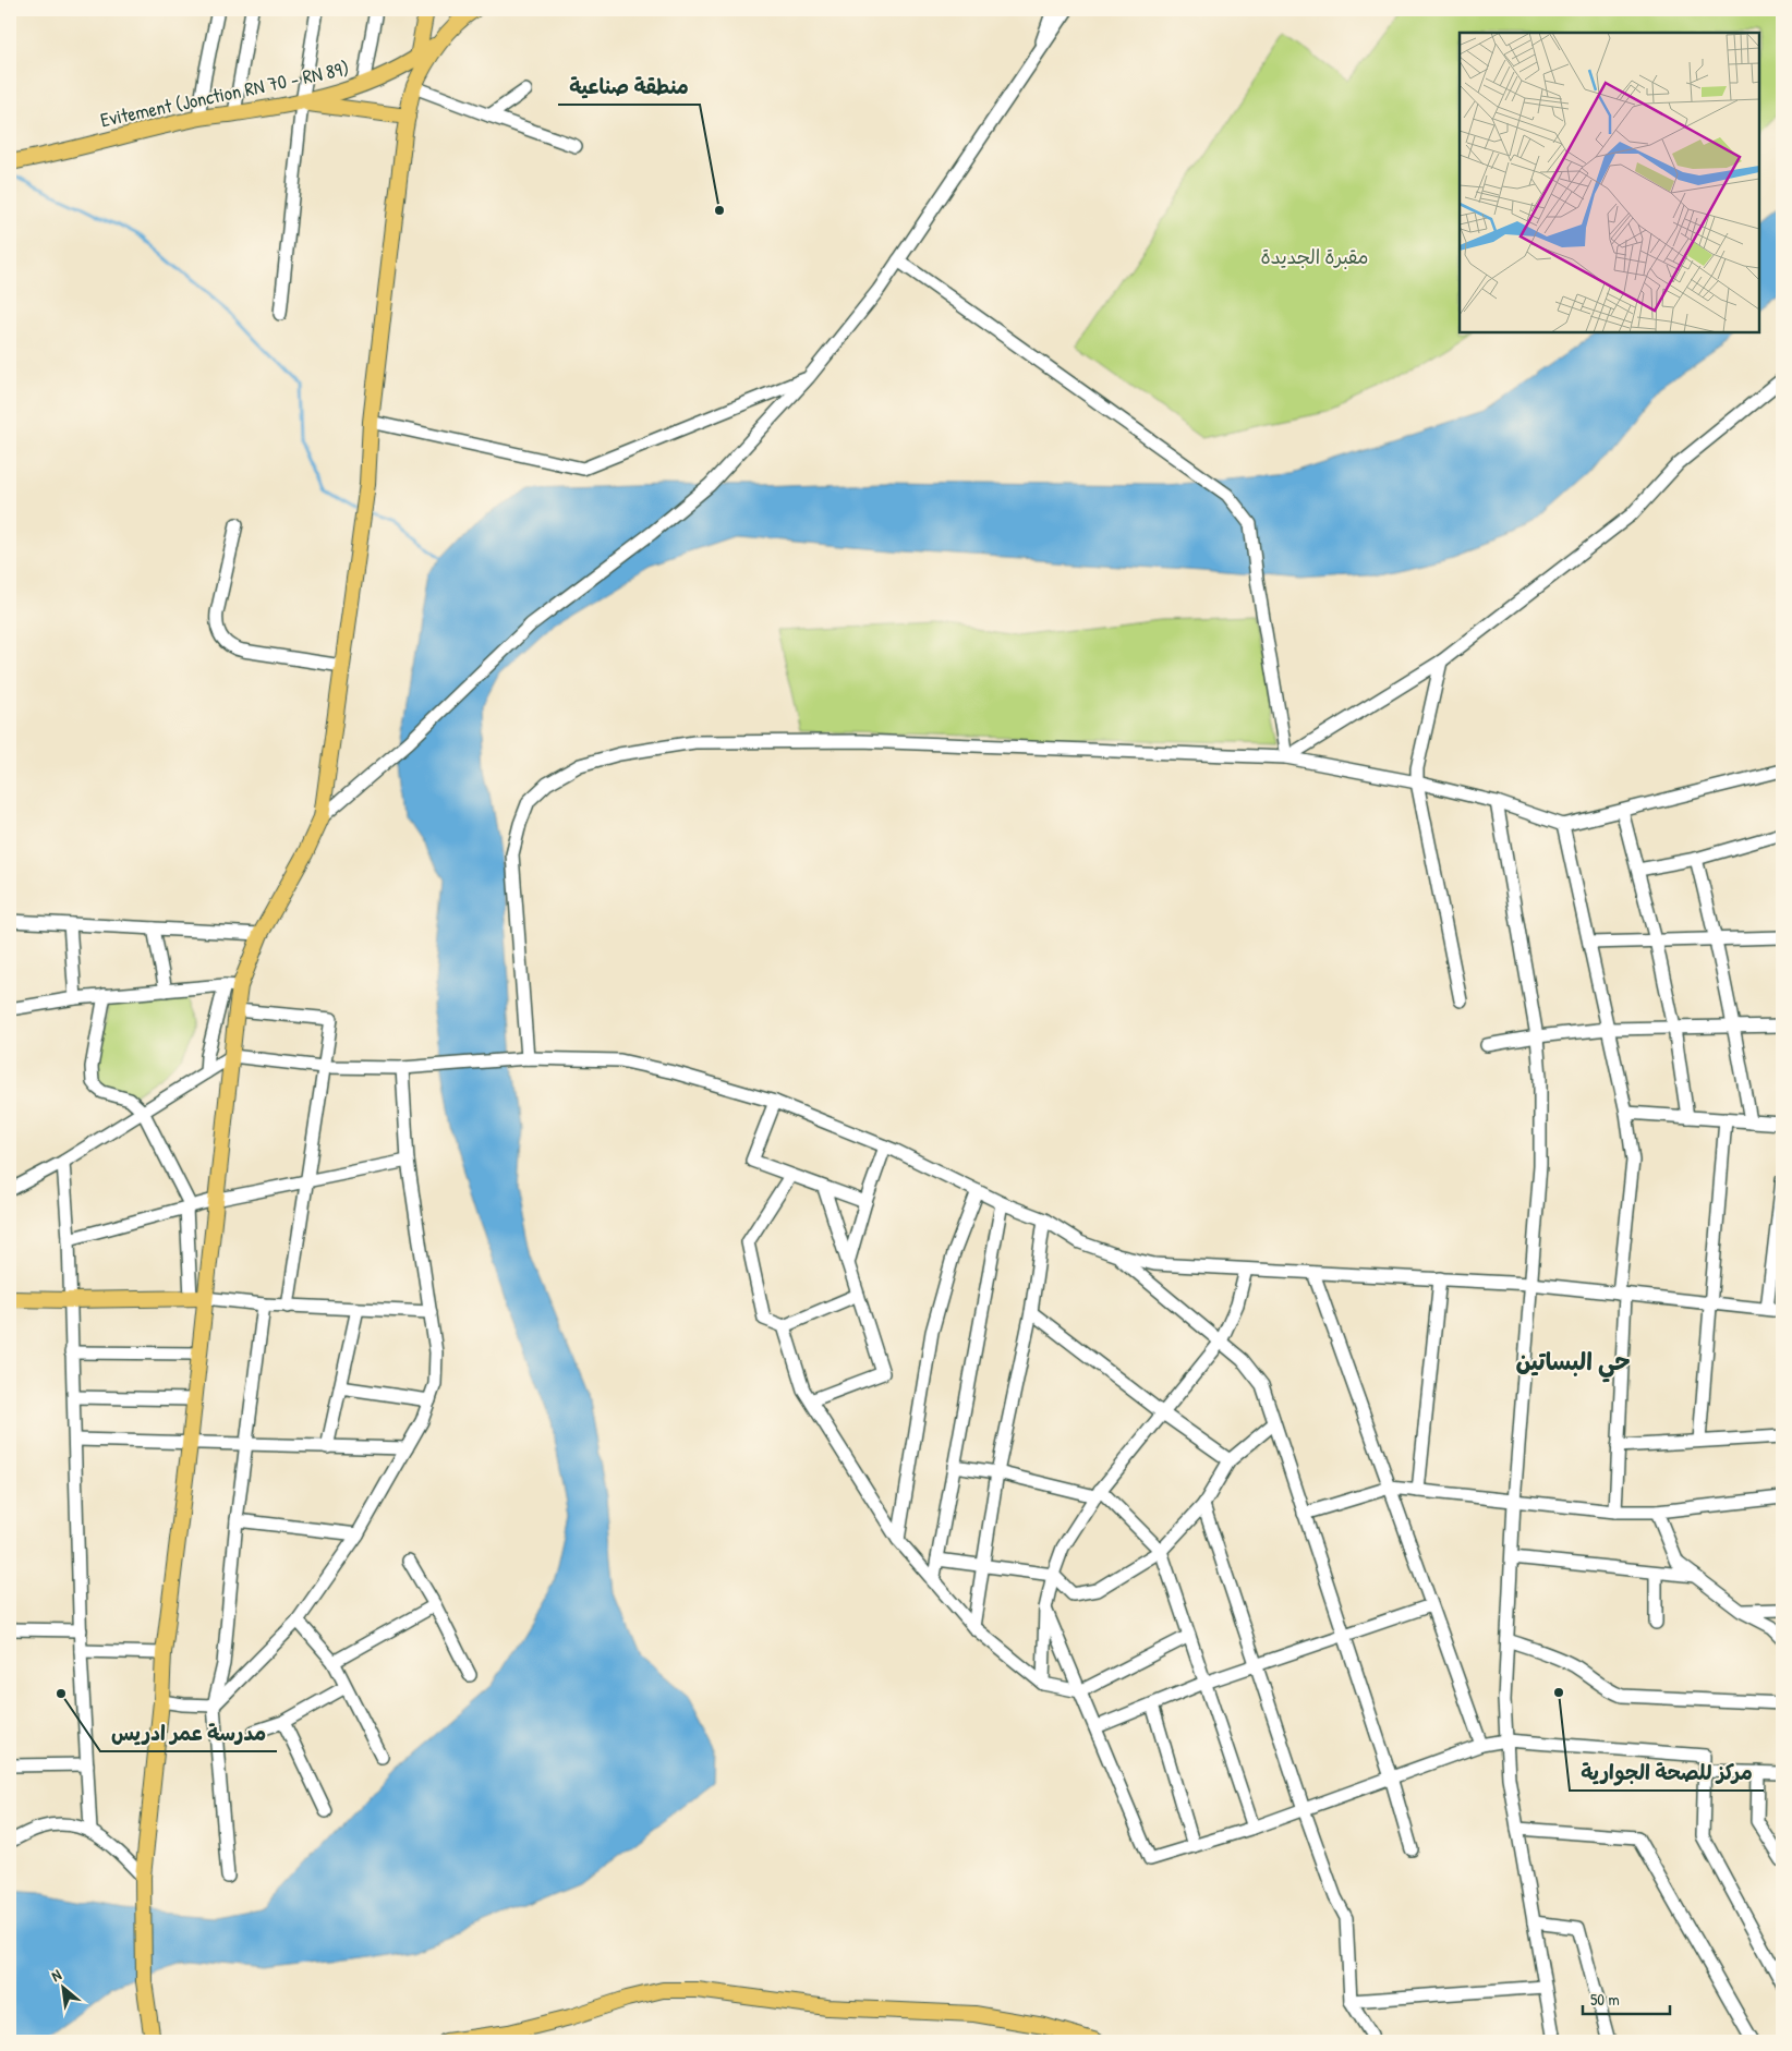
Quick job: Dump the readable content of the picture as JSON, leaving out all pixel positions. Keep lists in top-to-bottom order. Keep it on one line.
{"streets":{"main road":["Evitement (Jonction RN 70 - RN 89)"]},"districts":["حي البساتين"],"parks":["مقبرة الجديدة"],"places":["منطقة صناعية","مركز للصحة الجوارية","مدرسة عمر ادريس"],"scale_bar":"50 m","north":"top left"}
